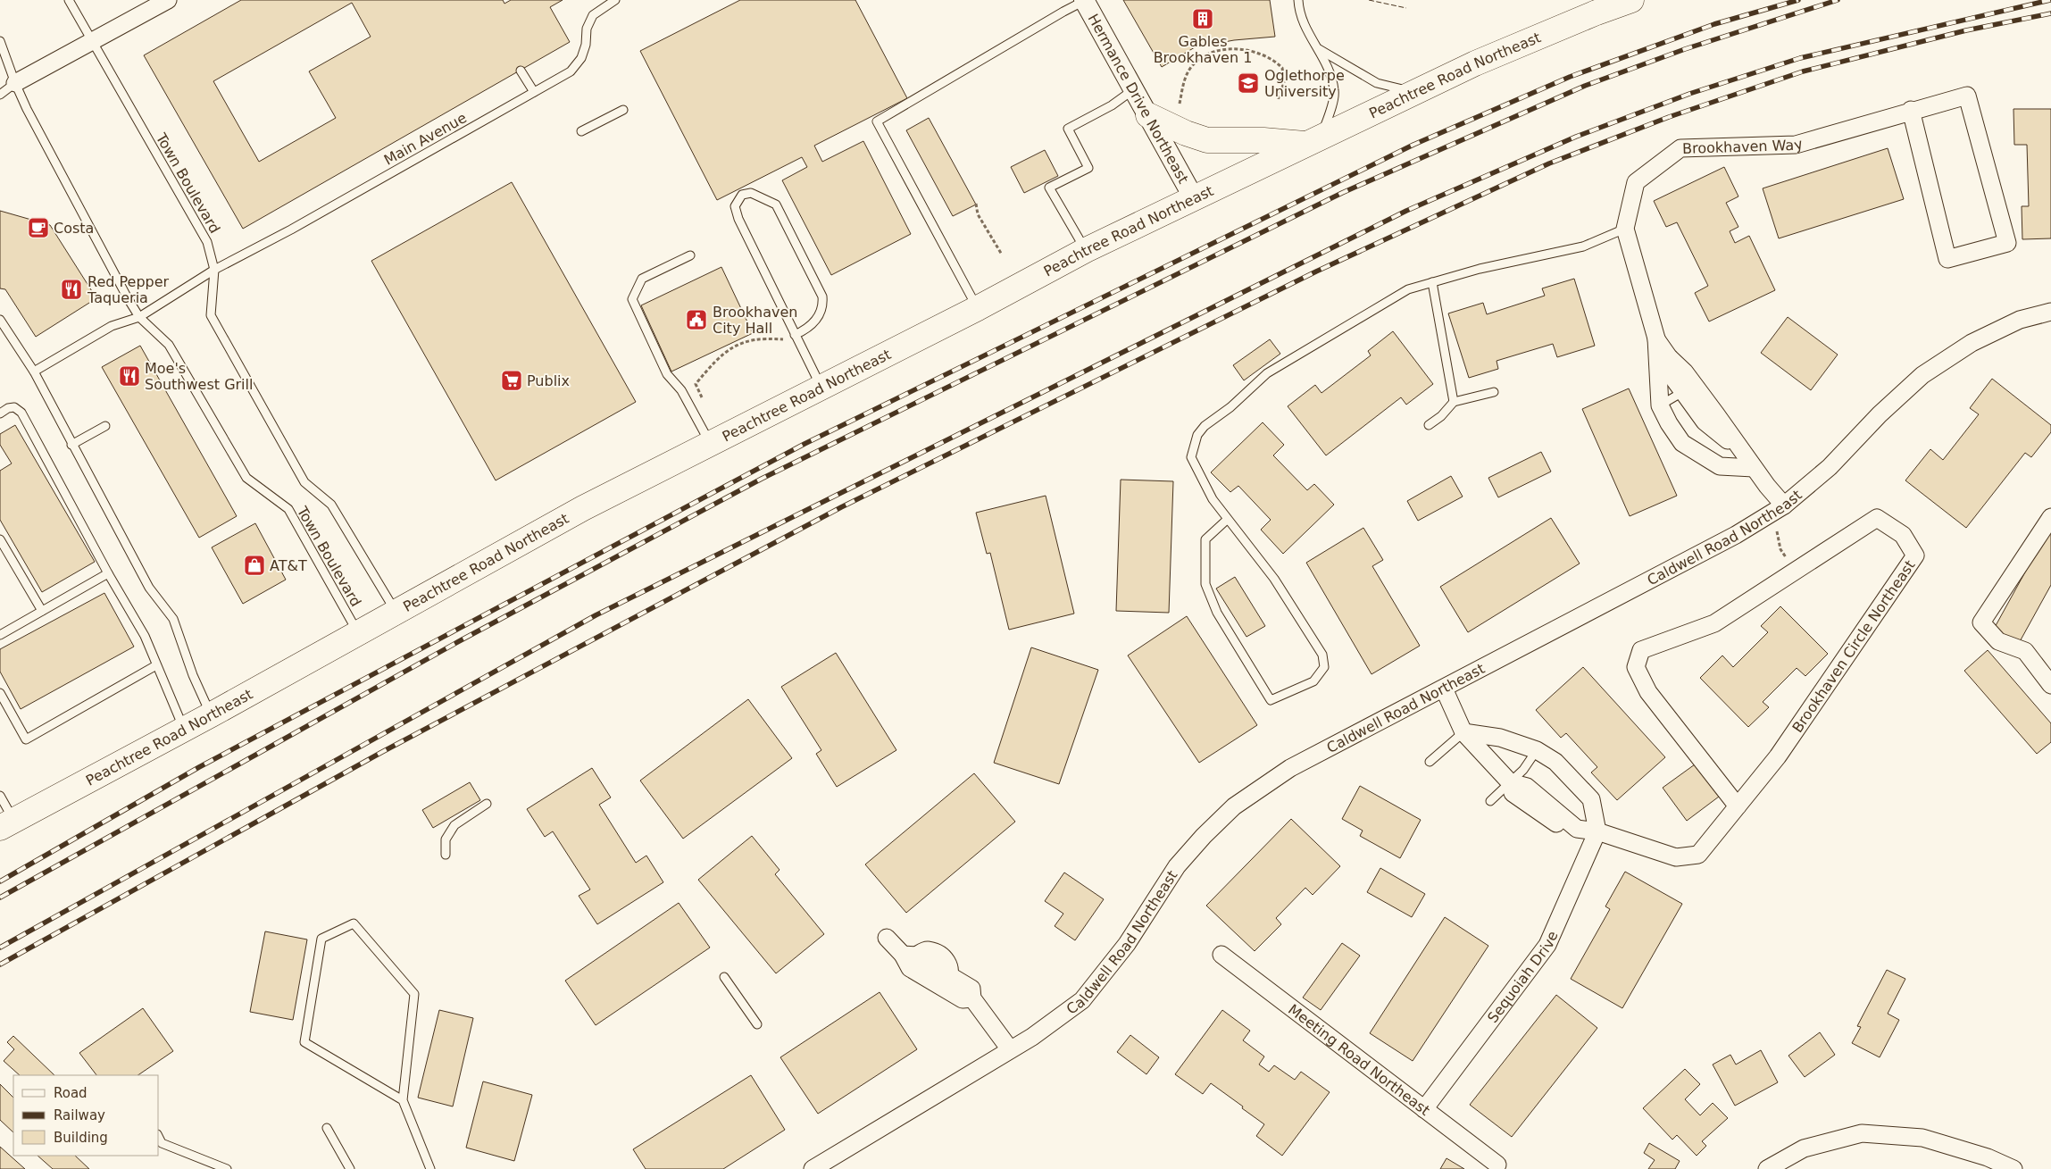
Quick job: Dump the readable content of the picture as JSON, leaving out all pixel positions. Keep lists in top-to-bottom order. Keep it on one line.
{"streets":{"highway":["Peachtree Road Northeast"],"street":["Hermance Drive Northeast","Brookhaven Way","Caldwell Road Northeast","Brookhaven Circle Northeast","Sequoiah Drive","Meeting Road Northeast"],"lane":["Main Avenue","Town Boulevard"]},"crossings":[["Peachtree Road Northeast","Hermance Drive Northeast"],["Peachtree Road Northeast","Town Boulevard"],["Main Avenue","Town Boulevard"],["Brookhaven Way","Caldwell Road Northeast"],["Brookhaven Circle Northeast","Sequoiah Drive"],["Sequoiah Drive","Meeting Road Northeast"]],"places":{"building":["Gables Brookhaven 1"],"school or university":["Oglethorpe University"],"cafe":["Costa"],"restaurant":["Red Pepper Taqueria","Moe's Southwest Grill"],"public building":["Brookhaven City Hall"],"supermarket":["Publix"],"shop":["AT&T"]},"legend":["Road","Railway","Building"]}
